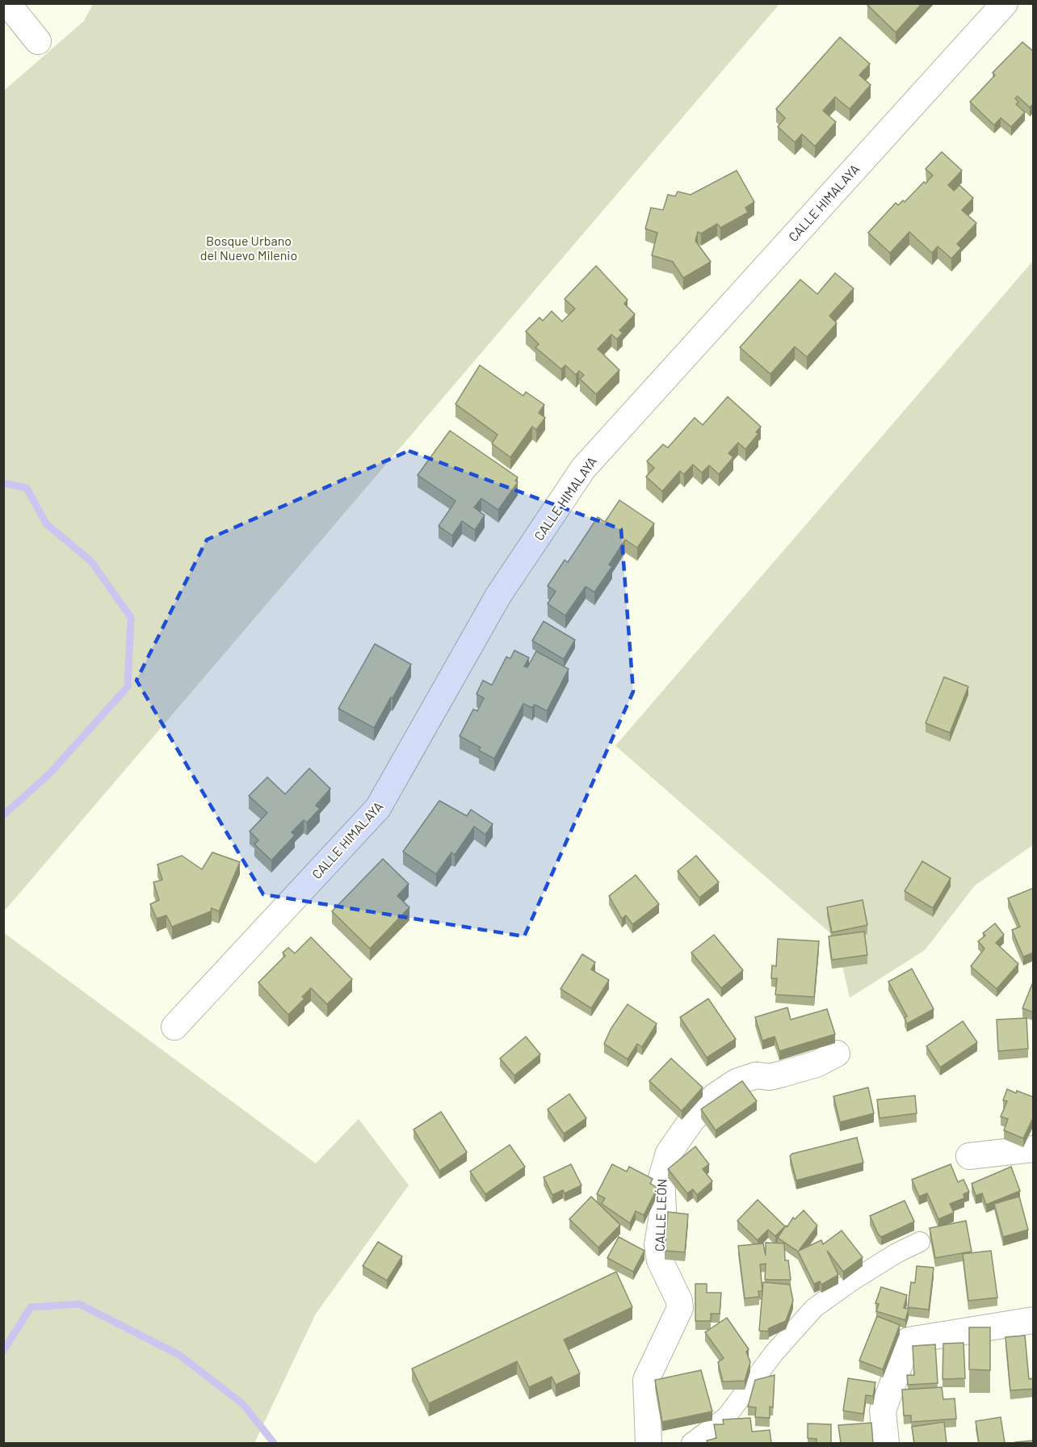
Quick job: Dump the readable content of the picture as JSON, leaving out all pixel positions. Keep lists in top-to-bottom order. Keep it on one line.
{"streets":{"street":["CALLE HIMALAYA","CALLE LEÓN"]},"parks":["Bosque Urbano del Nuevo Milenio"]}
